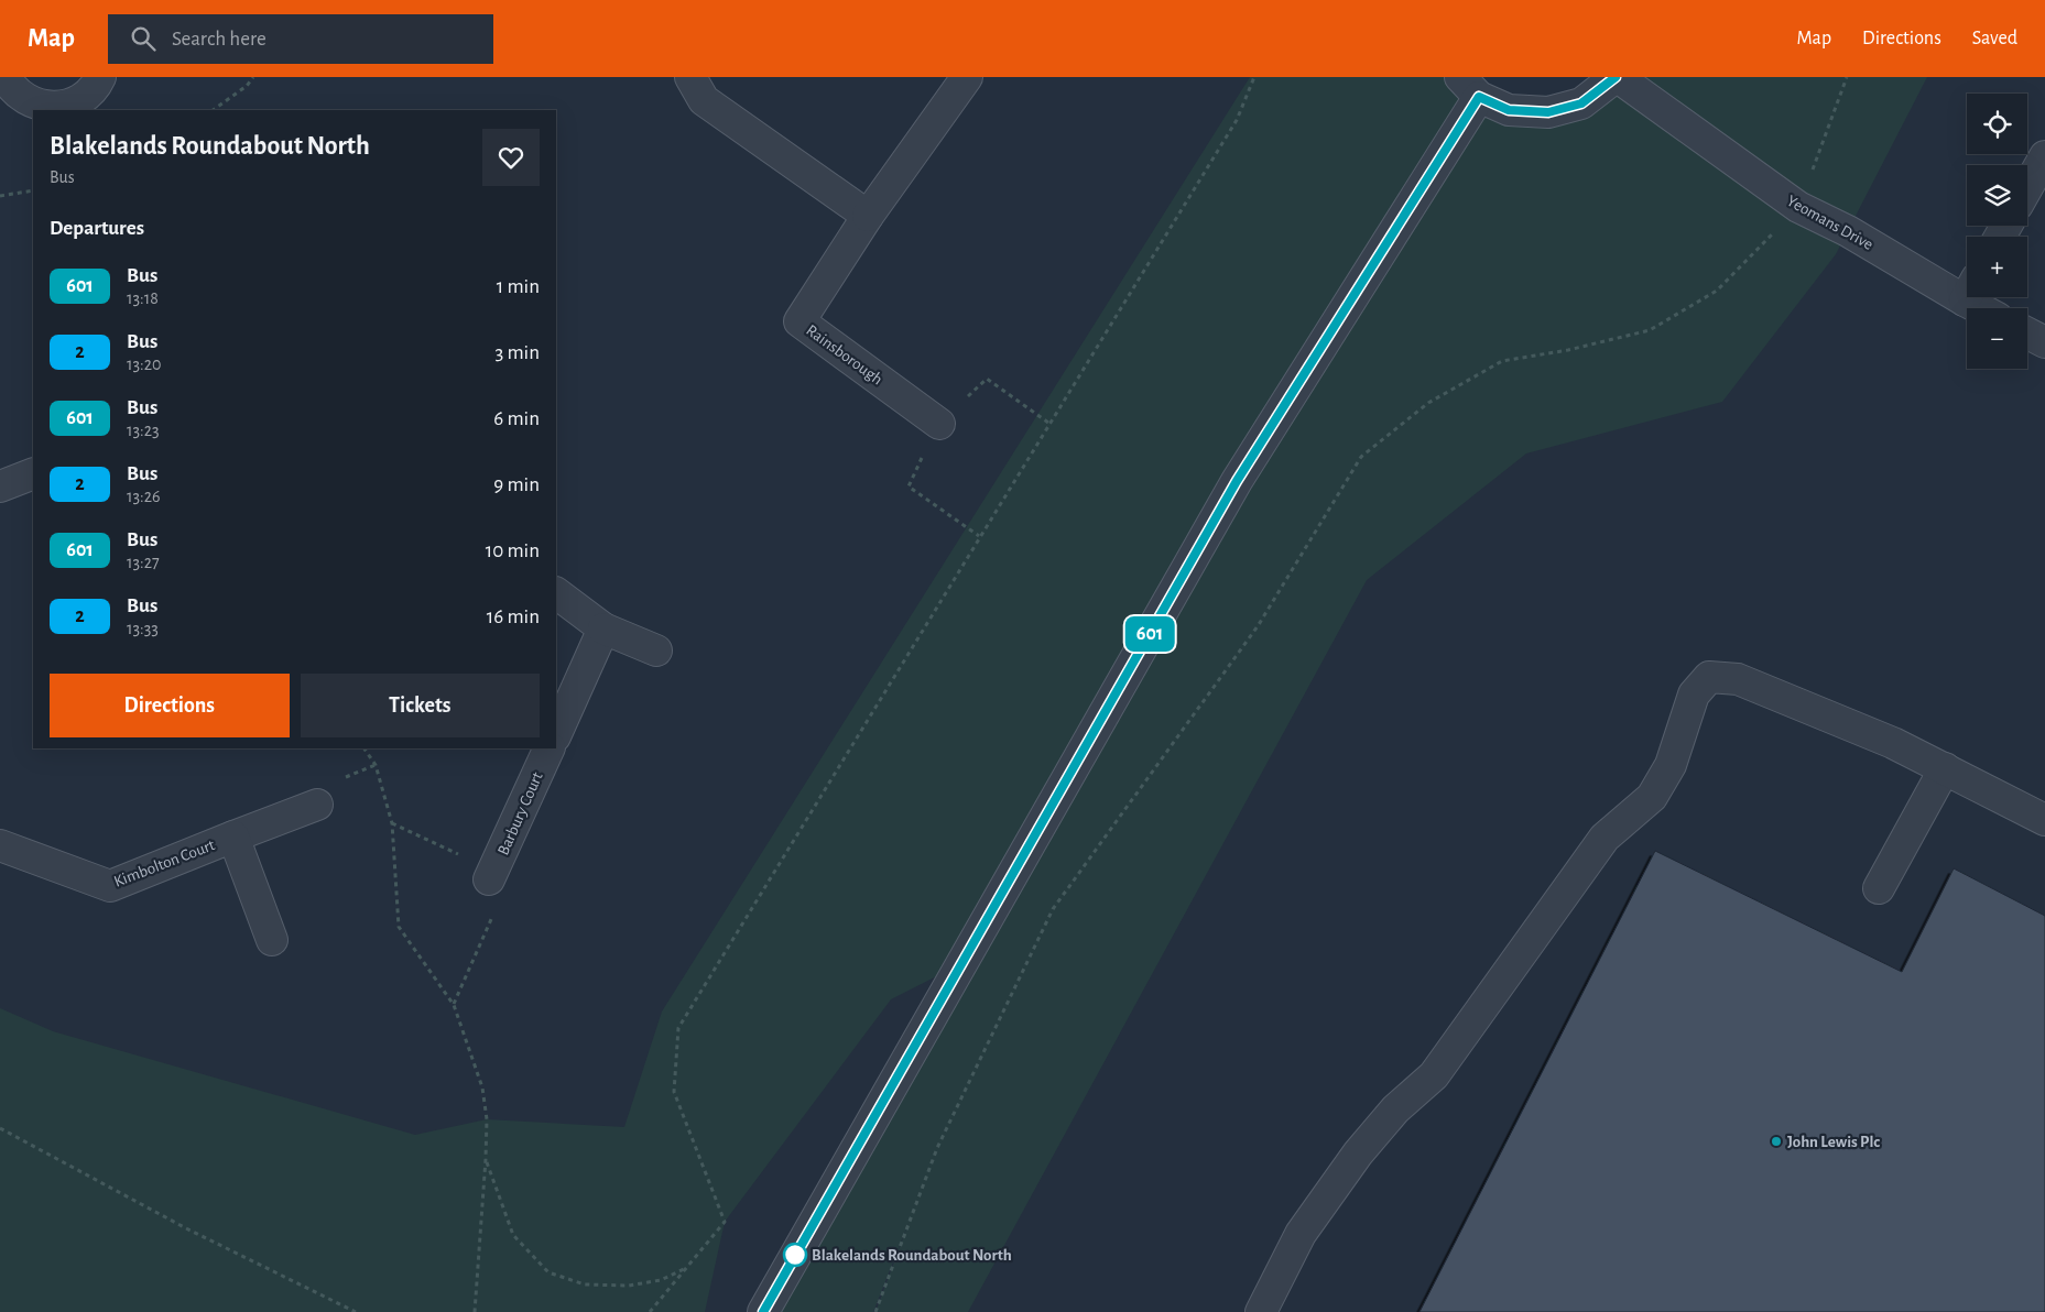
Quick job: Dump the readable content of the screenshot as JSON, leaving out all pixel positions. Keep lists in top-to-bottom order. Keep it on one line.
{"streets":{"street":["Yeomans Drive","Rainsborough","Barbury Court","Kimbolton Court"]},"places":["John Lewis Plc","Blakelands Roundabout North"],"lines":["bus line 601"],"page":{"header":"Map","search":"Search here","nav":["Map","Directions","Saved"],"on_map":"601","map_buttons":["+","−"],"heading":[["Blakelands Roundabout North","Bus"],"Departures"],"list":[{"mark":"601","name":"Bus","note":"13:18","value":"1 min"},{"mark":"2","name":"Bus","note":"13:20","value":"3 min"},{"mark":"601","name":"Bus","note":"13:23","value":"6 min"},{"mark":"2","name":"Bus","note":"13:26","value":"9 min"},{"mark":"601","name":"Bus","note":"13:27","value":"10 min"},{"mark":"2","name":"Bus","note":"13:33","value":"16 min"}],"buttons":["Directions","Tickets"]}}
